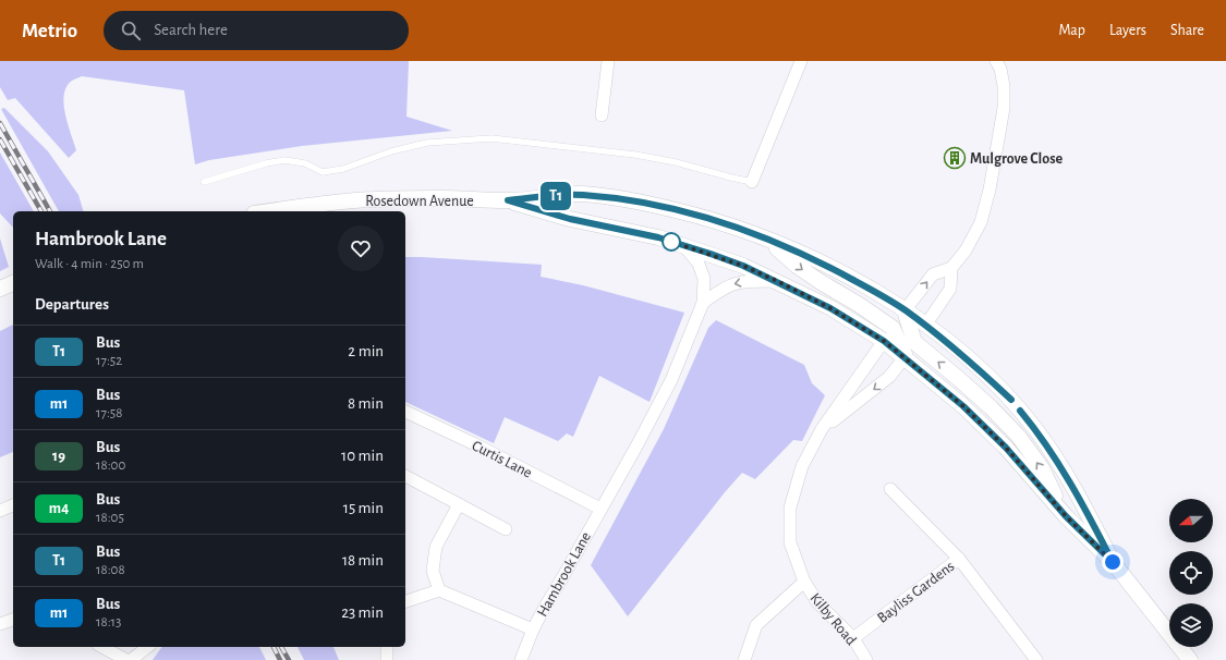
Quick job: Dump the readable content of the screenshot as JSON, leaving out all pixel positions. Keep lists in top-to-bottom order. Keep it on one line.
{"streets":{"street":["Rosedown Avenue","Curtis Lane","Hambrook Lane","Bayliss Gardens","Kilby Road"]},"crossings":[["Rosedown Avenue","Hambrook Lane"],["Rosedown Avenue","Kilby Road"],["Curtis Lane","Hambrook Lane"],["Bayliss Gardens","Kilby Road"]],"places":{"building":["Mulgrove Close"]},"lines":["bus line T1"],"north":"left","page":{"header":"Metrio","search":"Search here","nav":["Map","Layers","Share"],"on_map":"T1","heading":[["Hambrook Lane","Walk · 4 min · 250 m"],"Departures"],"list":[{"mark":"T1","name":"Bus","note":"17:52","value":"2 min"},{"mark":"m1","name":"Bus","note":"17:58","value":"8 min"},{"mark":"19","name":"Bus","note":"18:00","value":"10 min"},{"mark":"m4","name":"Bus","note":"18:05","value":"15 min"},{"mark":"T1","name":"Bus","note":"18:08","value":"18 min"},{"mark":"m1","name":"Bus","note":"18:13","value":"23 min"}]}}
